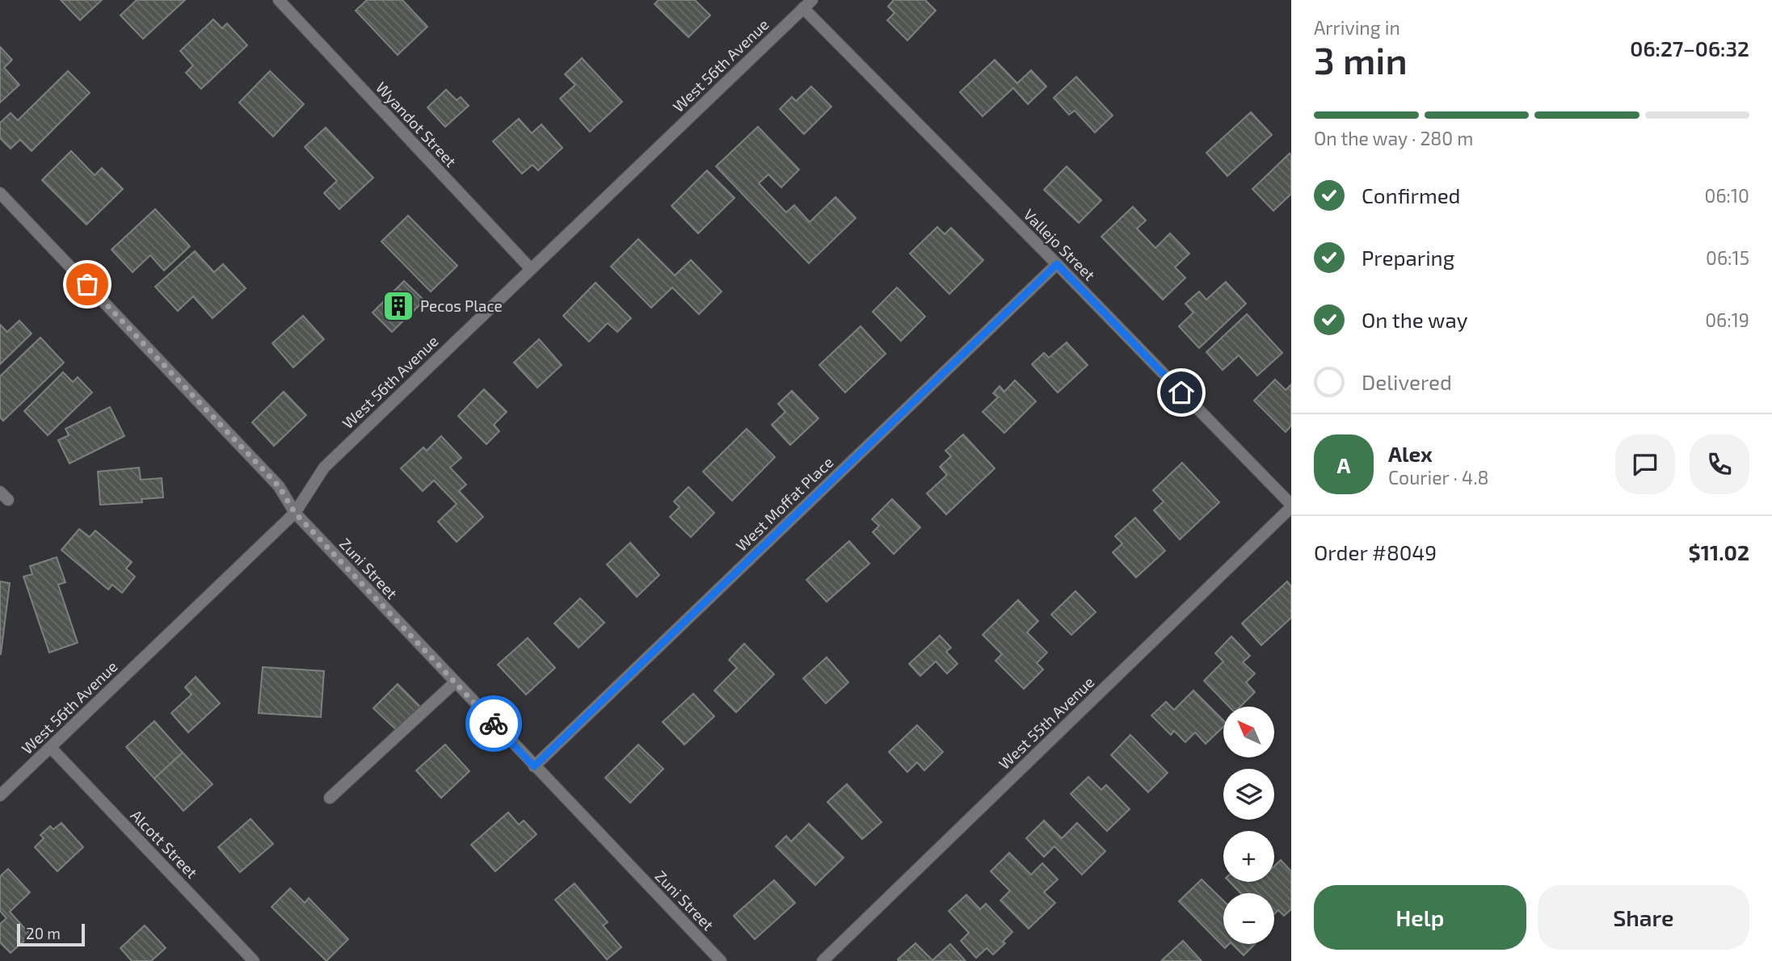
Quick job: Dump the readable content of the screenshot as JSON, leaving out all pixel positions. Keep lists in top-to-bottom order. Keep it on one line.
{"streets":{"street":["West 56th Avenue","Wyandot Street","Vallejo Street","West Moffat Place","Zuni Street","West 55th Avenue","Alcott Street"]},"crossings":[["West 56th Avenue","Wyandot Street"],["West 56th Avenue","Vallejo Street"],["West 56th Avenue","Zuni Street"],["West 56th Avenue","Alcott Street"],["Vallejo Street","West Moffat Place"],["Vallejo Street","West 55th Avenue"],["West Moffat Place","Zuni Street"]],"places":{"building":["Pecos Place"]},"scale_bar":"20 m","north":"top left","page":{"heading":["3 min","Arriving in","06:27–06:32"],"panel":["Alex","Courier · 4.8","Order #8049","$11.02"],"bar":"On the way · 280 m","list":[["Confirmed","06:10"],["Preparing","06:15"],["On the way","06:19"],"Delivered"],"round":"A","map_buttons":["+","−"],"buttons":["Help","Share"],"scale":"20 m"}}
